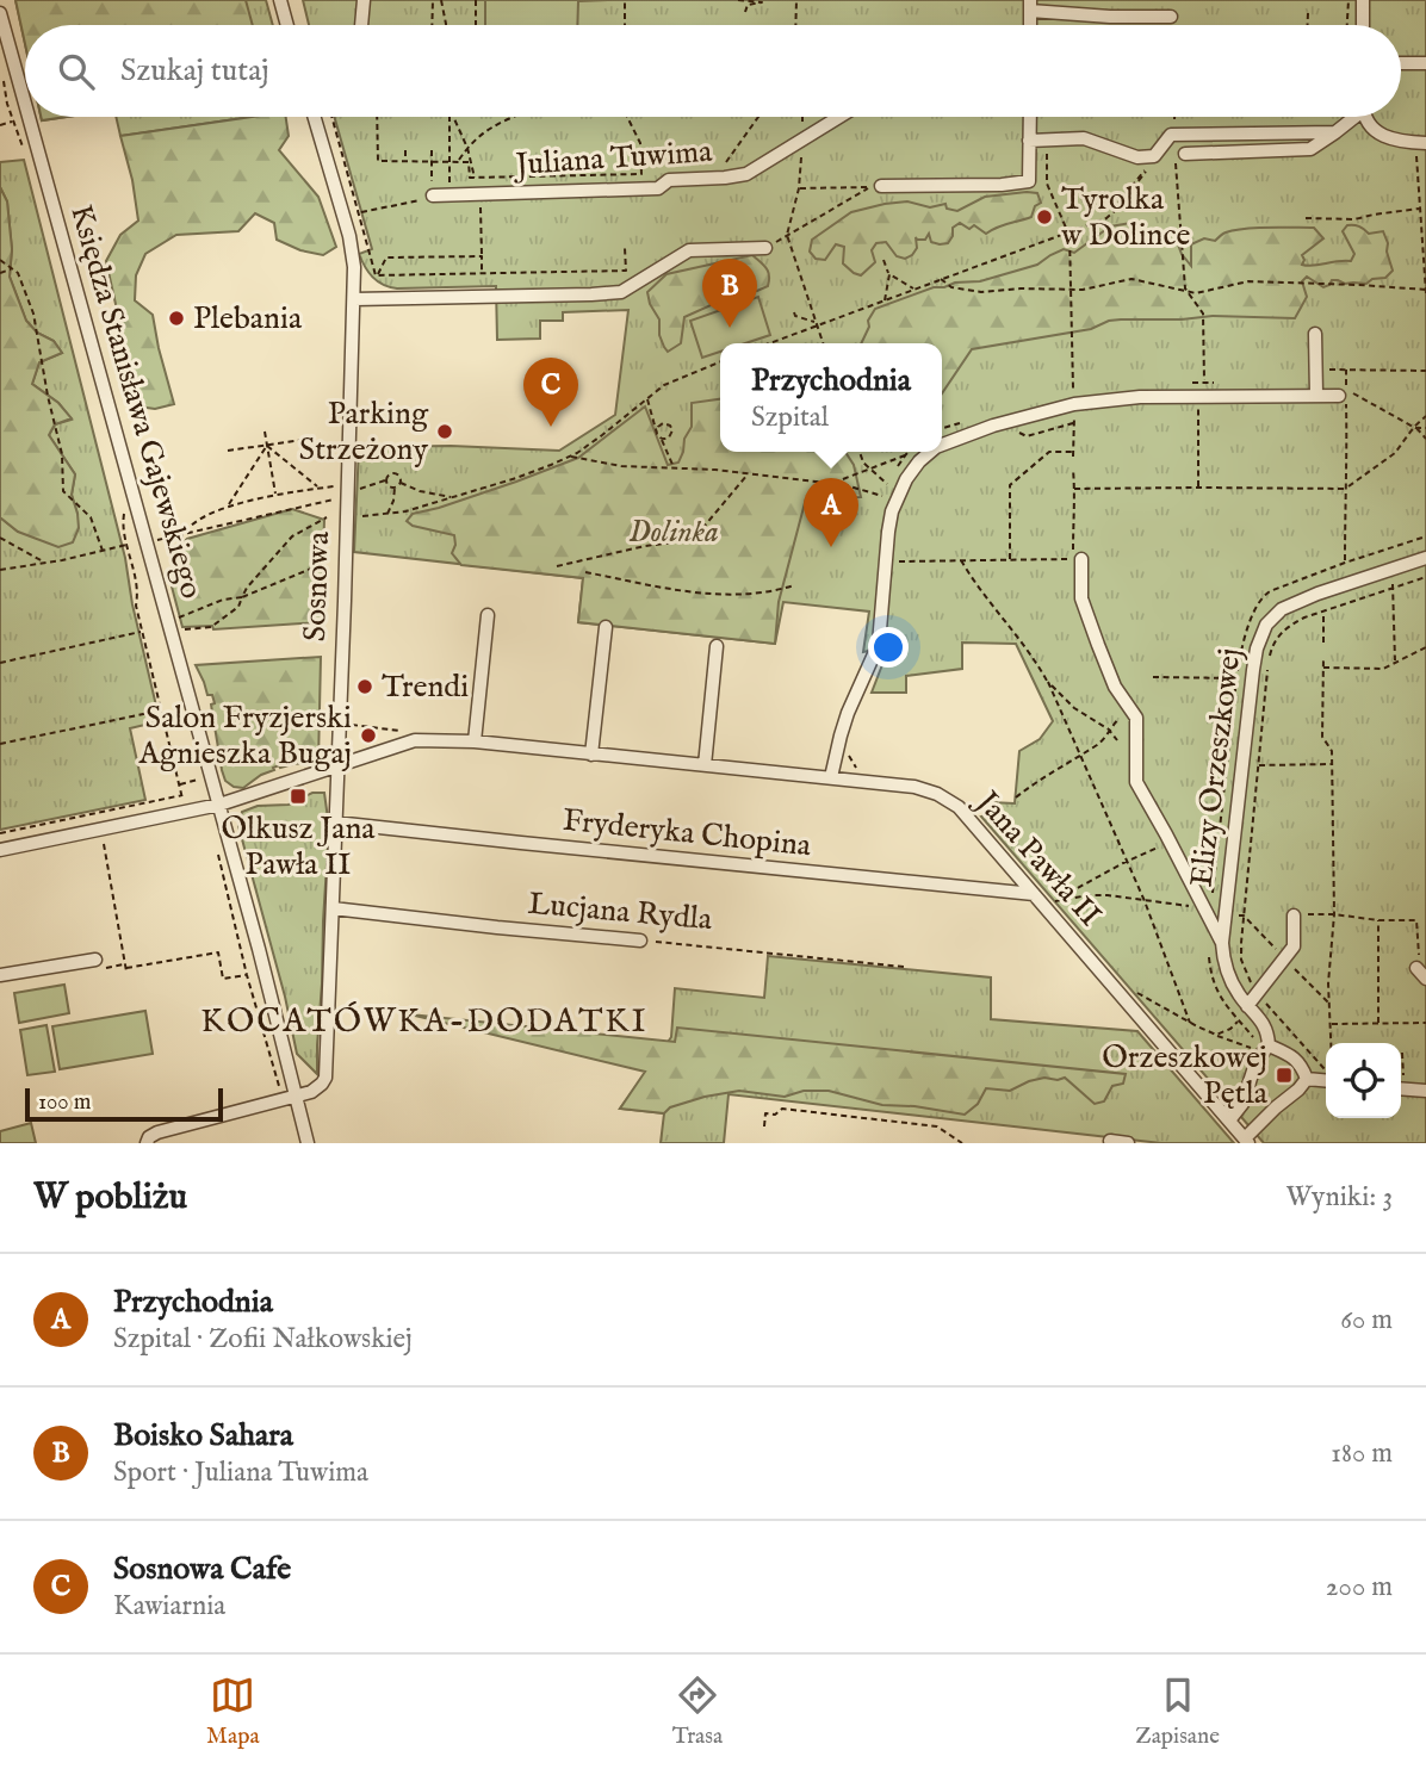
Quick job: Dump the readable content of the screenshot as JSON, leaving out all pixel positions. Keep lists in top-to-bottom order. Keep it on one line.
{"streets":{"street":["Juliana Tuwima","Księdza Stanisława Gajewskiego","Sosnowa","Elizy Orzeszkowej","Fryderyka Chopina","Jana Pawła II","Lucjana Rydla"]},"crossings":[["Księdza Stanisława Gajewskiego","Sosnowa"],["Księdza Stanisława Gajewskiego","Jana Pawła II"],["Sosnowa","Fryderyka Chopina"],["Sosnowa","Jana Pawła II"],["Sosnowa","Lucjana Rydla"],["Fryderyka Chopina","Jana Pawła II"]],"districts":["KOCATÓWKA-DODATKI"],"parks":["Dolinka"],"places":{"other":["Tyrolka w Dolince","Plebania","Parking Strzeżony","Trendi","Salon Fryzjerski Agnieszka Bugaj"],"transit":["Olkusz Jana Pawła II","Orzeszkowej Pętla"]},"scale_bar":"100 m","page":{"search":"Szukaj tutaj","pins":["B","C","A"],"popup":["Przychodnia","Szpital"],"scale":"100 m","heading":["W pobliżu","Wyniki: 3"],"list":[{"mark":"A","name":"Przychodnia","note":"Szpital · Zofii Nałkowskiej","value":"60 m"},{"mark":"B","name":"Boisko Sahara","note":"Sport · Juliana Tuwima","value":"180 m"},{"mark":"C","name":"Sosnowa Cafe","note":"Kawiarnia","value":"200 m"}],"nav":["Mapa","Trasa","Zapisane"]}}
